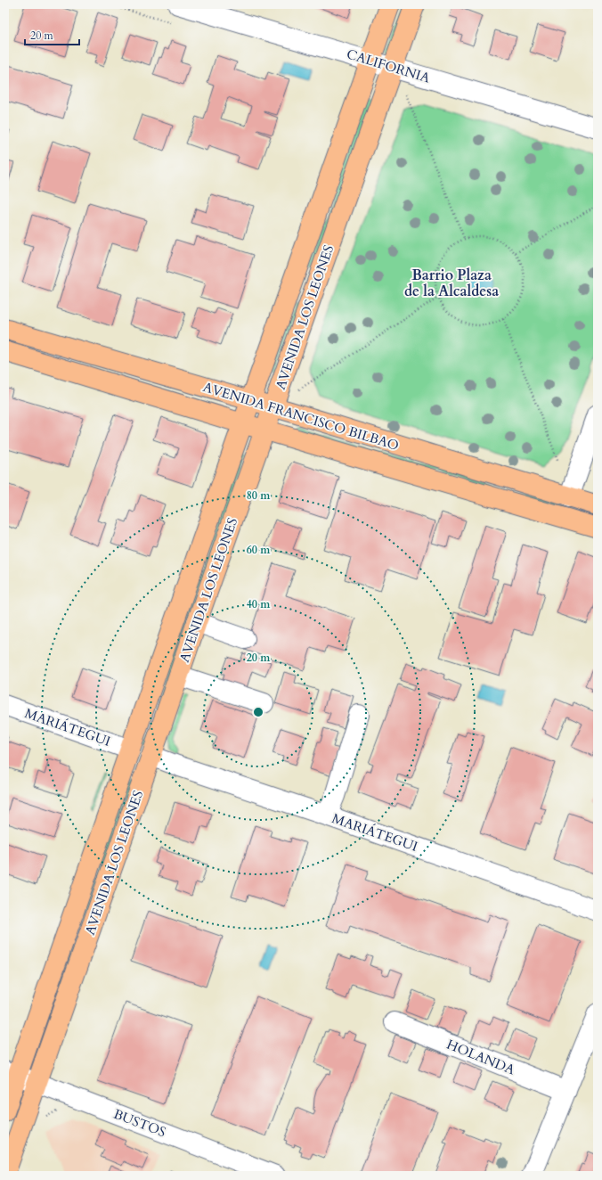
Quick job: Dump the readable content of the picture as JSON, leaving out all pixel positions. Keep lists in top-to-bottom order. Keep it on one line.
{"streets":{"main road":["AVENIDA LOS LEONES","AVENIDA FRANCISCO BILBAO"],"street":["CALIFORNIA","MARIÁTEGUI","HOLANDA","BUSTOS"]},"crossings":[["CALIFORNIA","AVENIDA LOS LEONES"],["AVENIDA LOS LEONES","AVENIDA FRANCISCO BILBAO"],["AVENIDA LOS LEONES","MARIÁTEGUI"],["AVENIDA LOS LEONES","BUSTOS"]],"districts":["Barrio Plaza de la Alcaldesa"],"scale_bar":"20 m","rings":["80 m","60 m","40 m","20 m"]}
